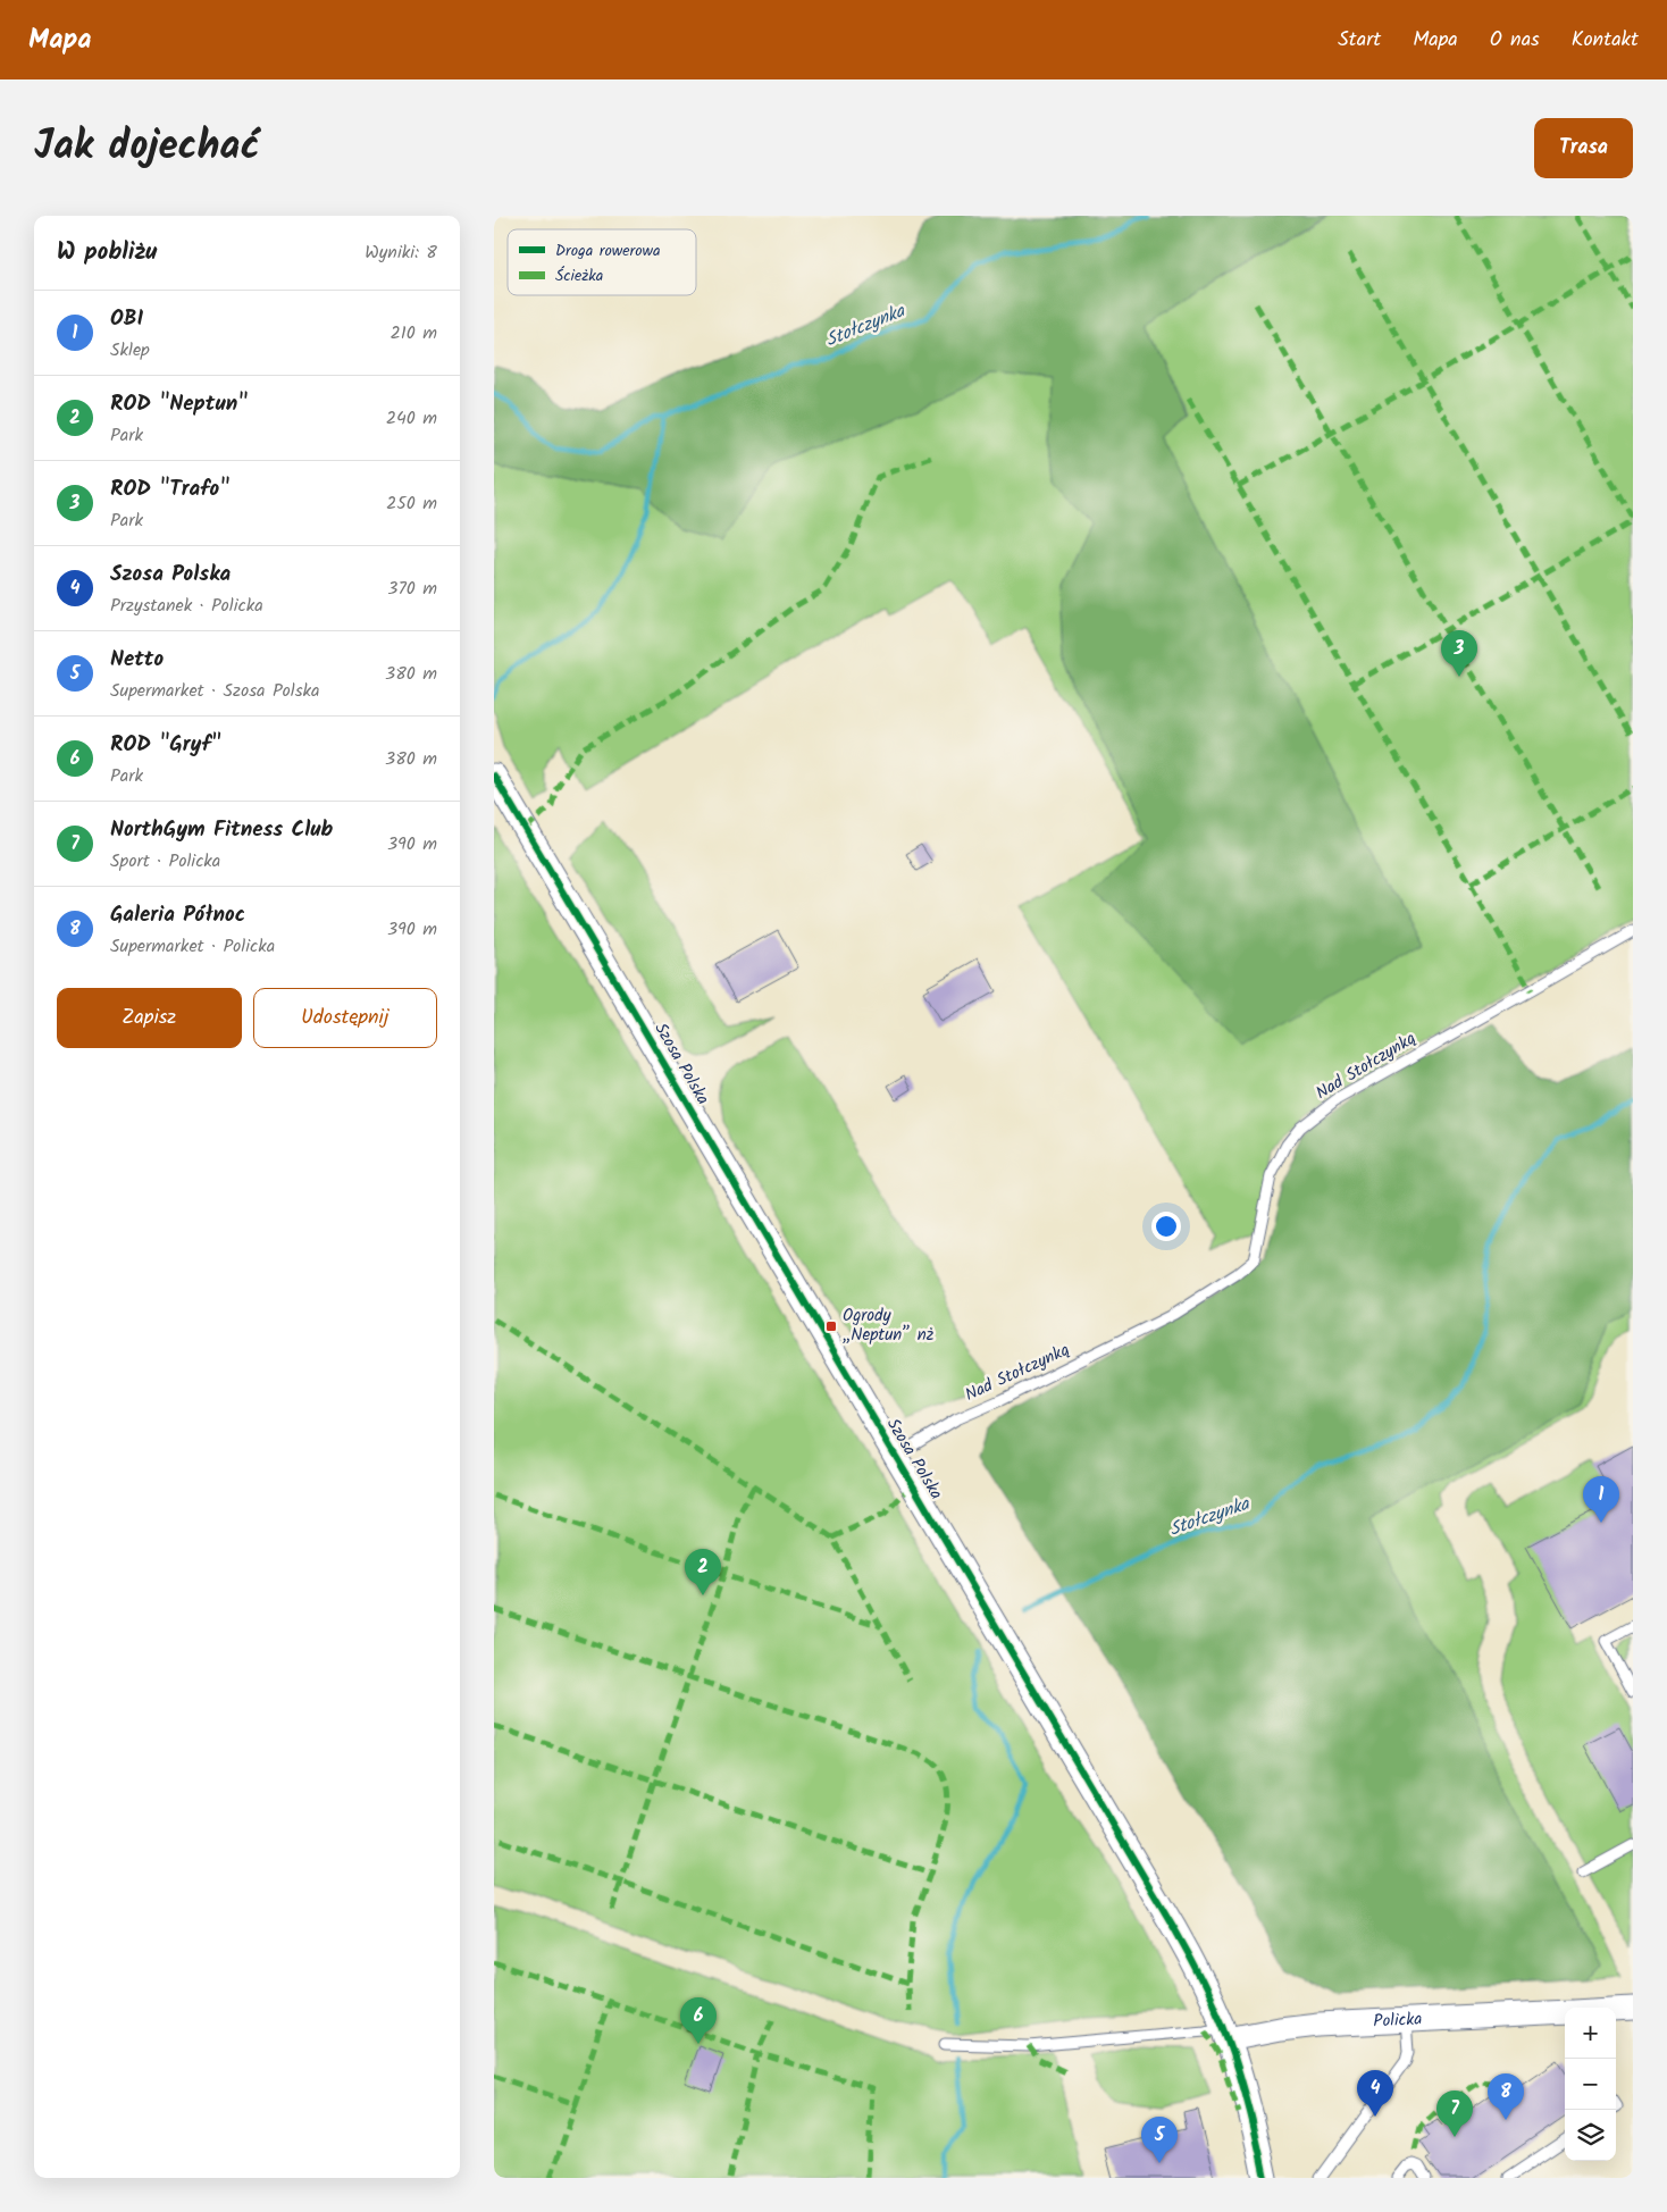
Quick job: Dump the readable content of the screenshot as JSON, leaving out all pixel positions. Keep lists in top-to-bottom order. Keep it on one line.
{"streets":{"street":["Szosa Polska","Policka"],"lane":["Nad Stołczynką"]},"crossings":[["Szosa Polska","Nad Stołczynką"],["Szosa Polska","Policka"]],"water":["Stołczynka"],"places":{"transit":["Ogrody „Neptun” nż"]},"legend":["Droga rowerowa","Ścieżka"],"page":{"header":"Mapa","nav":["Start","Mapa","O nas","Kontakt"],"title":"Jak dojechać","buttons":["Trasa",["Zapisz","Udostępnij"]],"heading":["W pobliżu","Wyniki: 8"],"list":[{"mark":"1","name":"OBI","note":"Sklep","value":"210 m"},{"mark":"2","name":"ROD \"Neptun\"","note":"Park","value":"240 m"},{"mark":"3","name":"ROD \"Trafo\"","note":"Park","value":"250 m"},{"mark":"4","name":"Szosa Polska","note":"Przystanek · Policka","value":"370 m"},{"mark":"5","name":"Netto","note":"Supermarket · Szosa Polska","value":"380 m"},{"mark":"6","name":"ROD \"Gryf\"","note":"Park","value":"380 m"},{"mark":"7","name":"NorthGym Fitness Club","note":"Sport · Policka","value":"390 m"},{"mark":"8","name":"Galeria Północ","note":"Supermarket · Policka","value":"390 m"}],"pins":["3","1","2","6","4","8","7","5"],"map_buttons":["+","−"]}}
